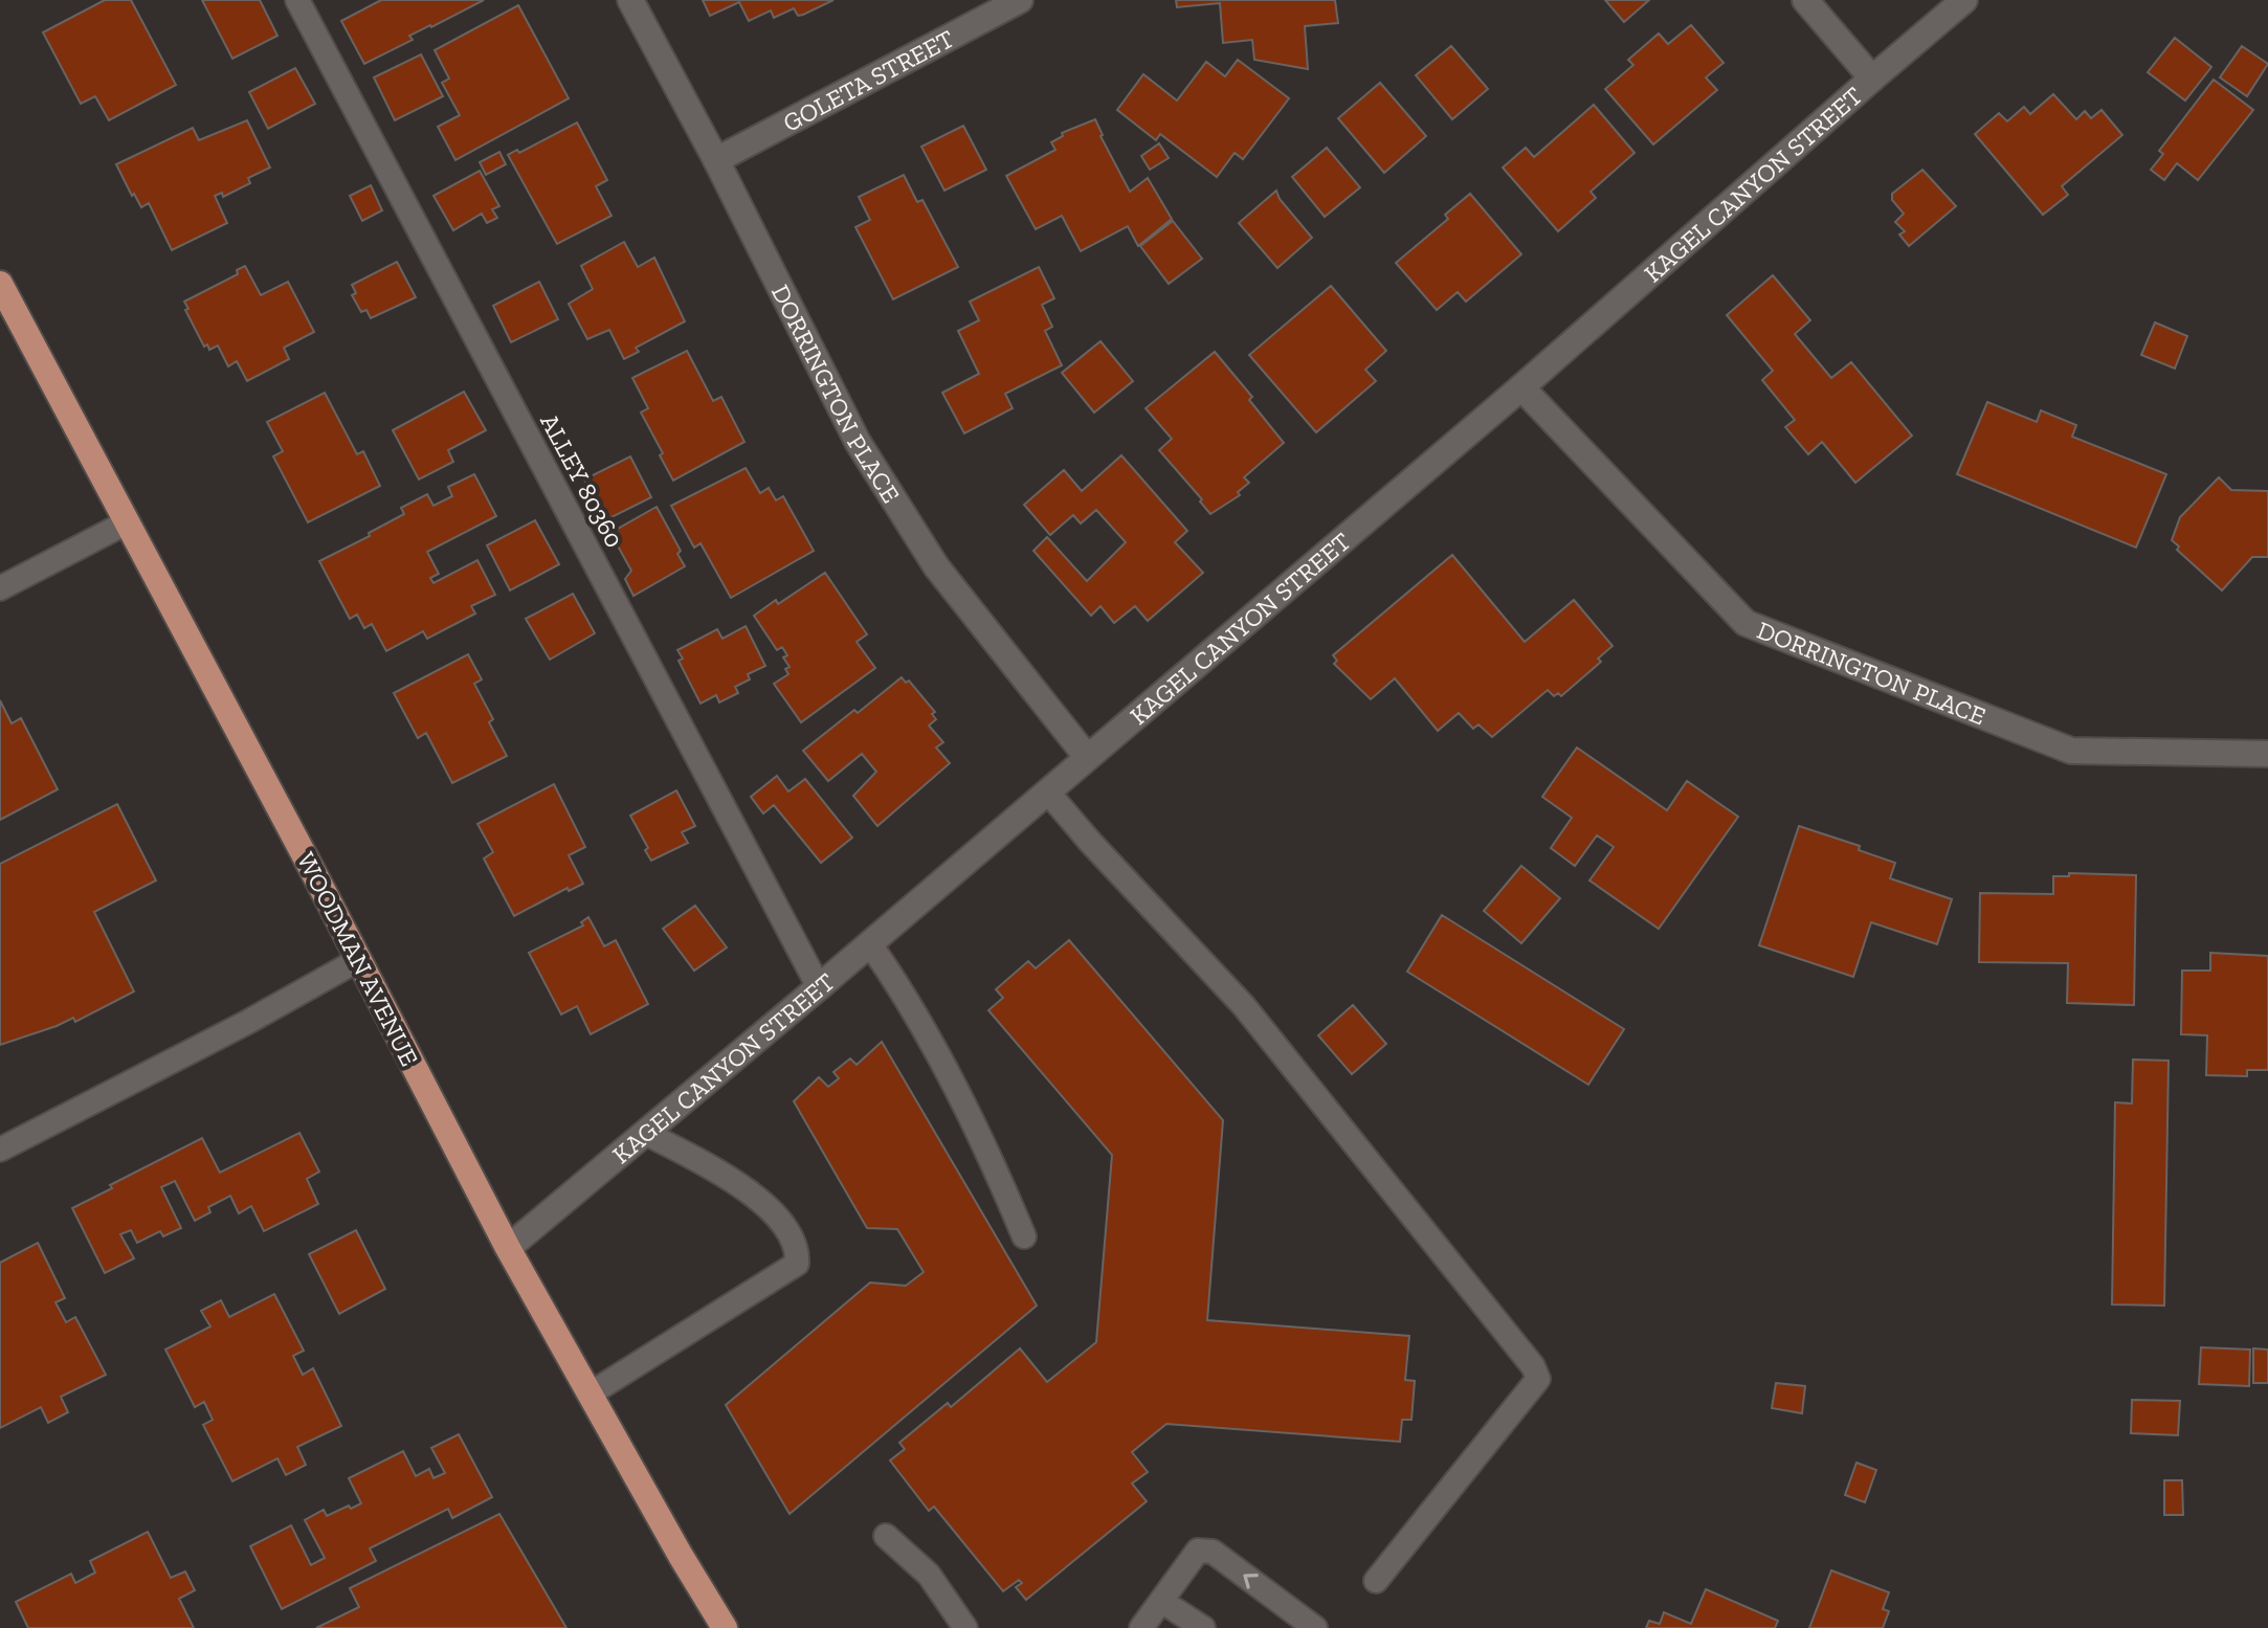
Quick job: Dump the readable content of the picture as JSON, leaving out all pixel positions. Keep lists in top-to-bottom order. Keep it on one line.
{"streets":{"main road":["WOODMAN AVENUE"],"street":["GOLETA STREET","KAGEL CANYON STREET","DORRINGTON PLACE"],"lane":["ALLEY 80360"]},"crossings":[["GOLETA STREET","DORRINGTON PLACE"],["KAGEL CANYON STREET","DORRINGTON PLACE"],["KAGEL CANYON STREET","ALLEY 80360"],["KAGEL CANYON STREET","WOODMAN AVENUE"]]}
